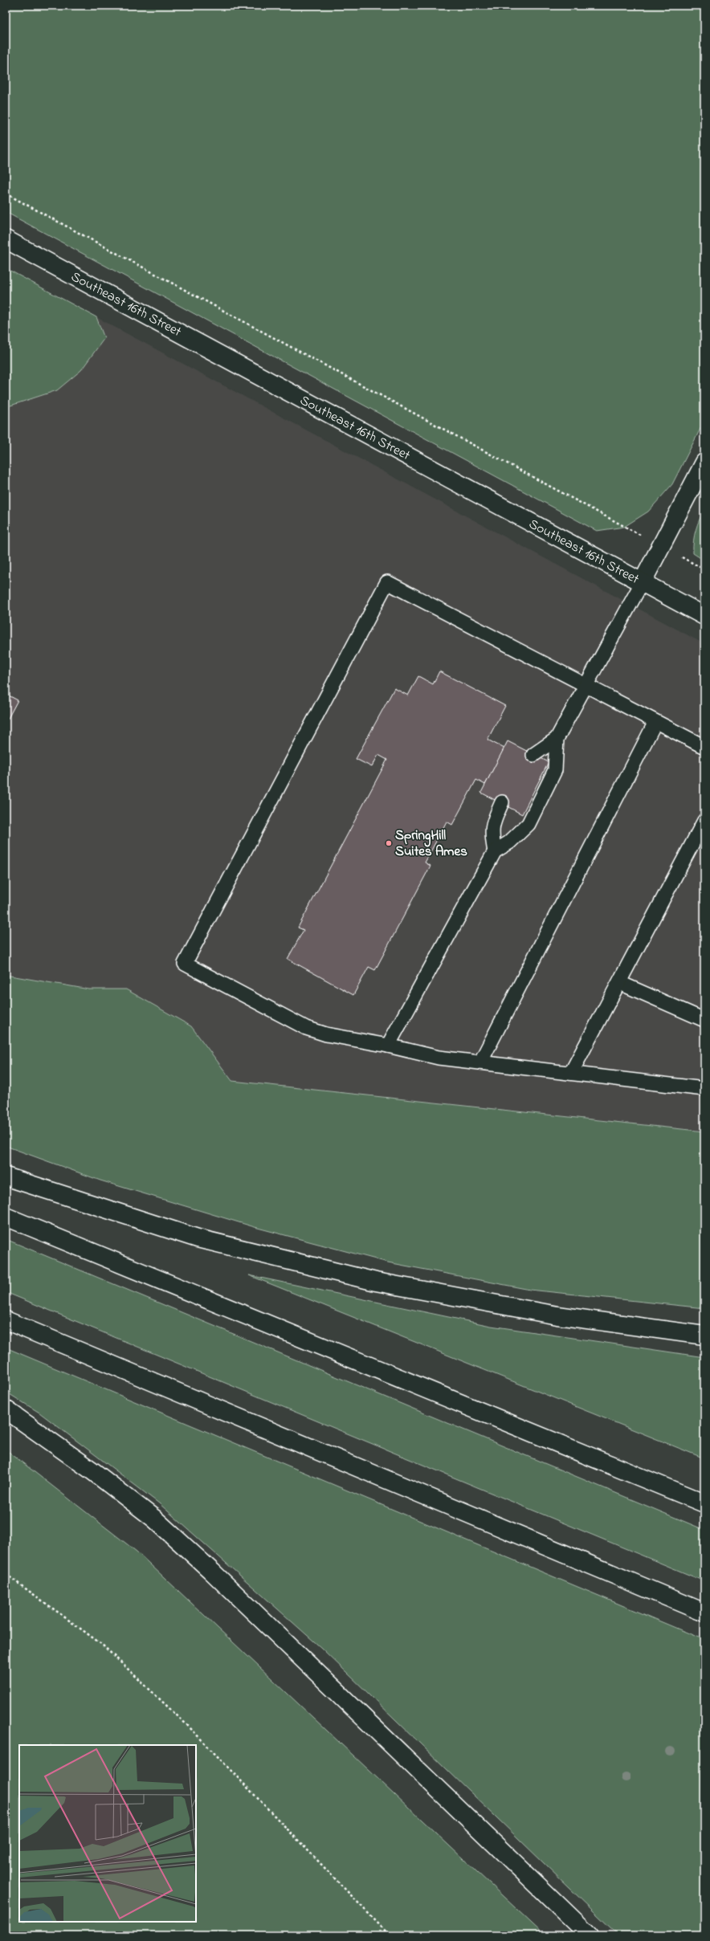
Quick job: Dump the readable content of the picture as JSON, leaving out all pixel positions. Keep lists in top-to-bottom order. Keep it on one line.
{"streets":{"main road":["Southeast 16th Street"]},"places":["SpringHill Suites Ames"]}
